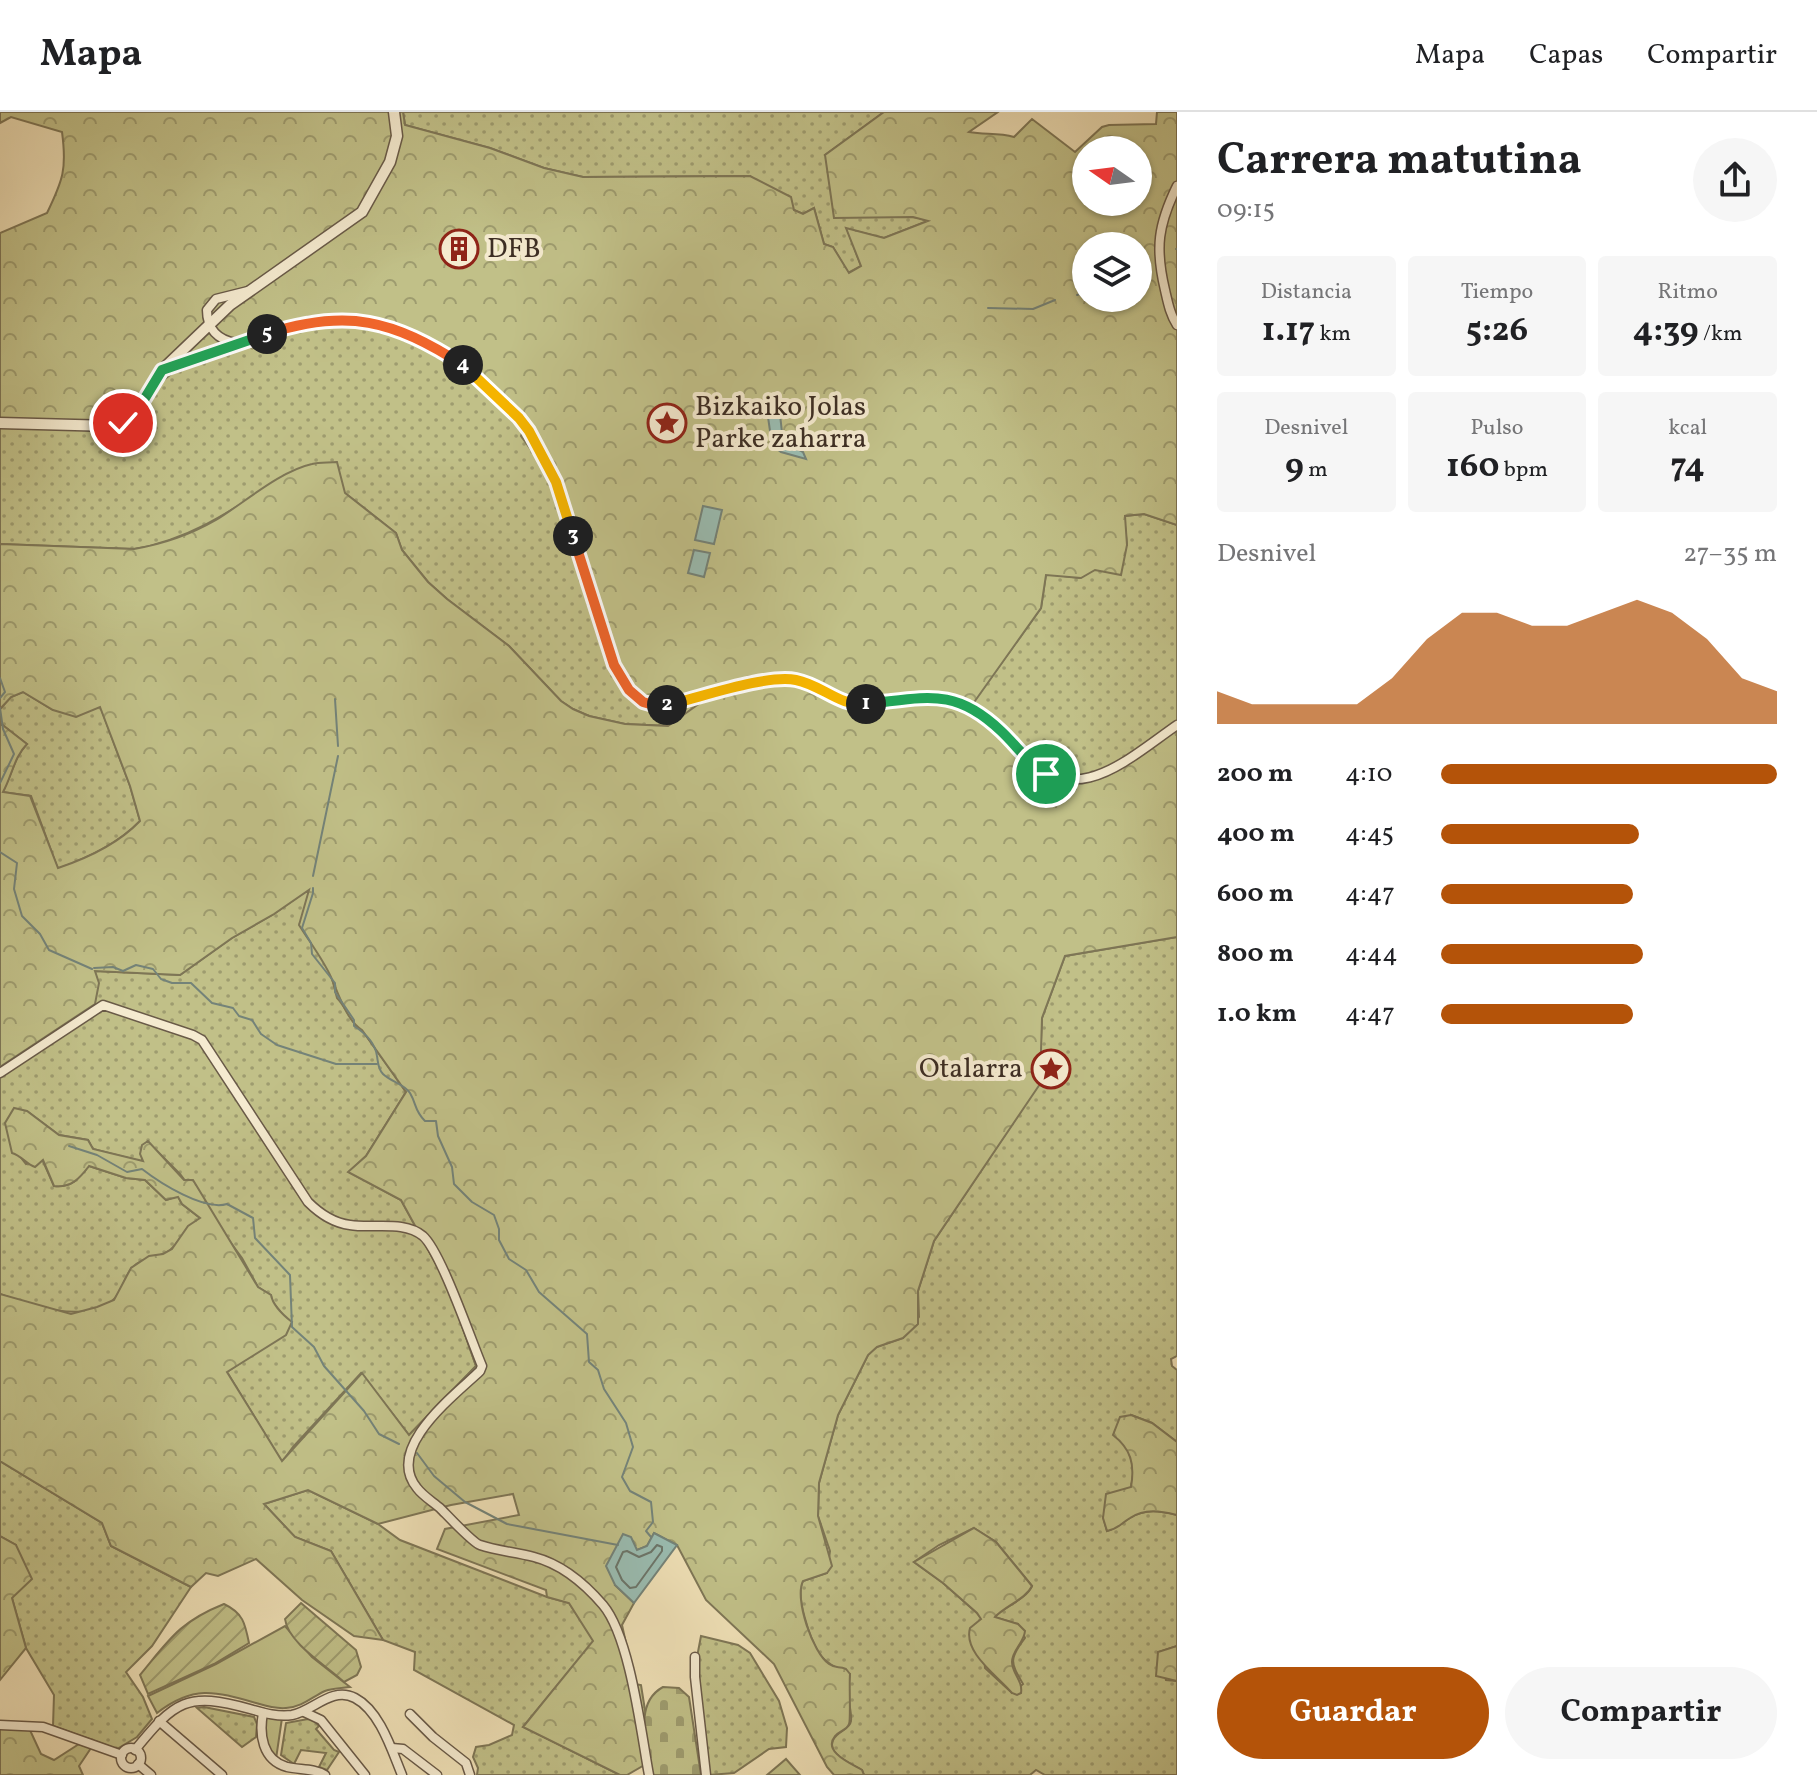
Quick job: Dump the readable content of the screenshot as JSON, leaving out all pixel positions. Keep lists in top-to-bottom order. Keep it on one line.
{"places":{"building":["DFB"],"place":["Bizkaiko Jolas Parke zaharra","Otalarra"]},"north":"left","page":{"header":"Mapa","nav":["Mapa","Capas","Compartir"],"heading":["Carrera matutina","09:15"],"stats":[["Distancia","1.17 km"],["Tiempo","5:26"],["Ritmo","4:39 /km"],["Desnivel","9 m"],["Pulso","160 bpm"],["kcal","74"]],"pins":["5","4","3","1","2"],"chart":["Desnivel","27–35 m"],"list":[{"name":"200 m","note":"4:10"},{"name":"400 m","note":"4:45"},{"name":"600 m","note":"4:47"},{"name":"800 m","note":"4:44"},{"name":"1.0 km","note":"4:47"}],"buttons":["Guardar","Compartir"]}}
